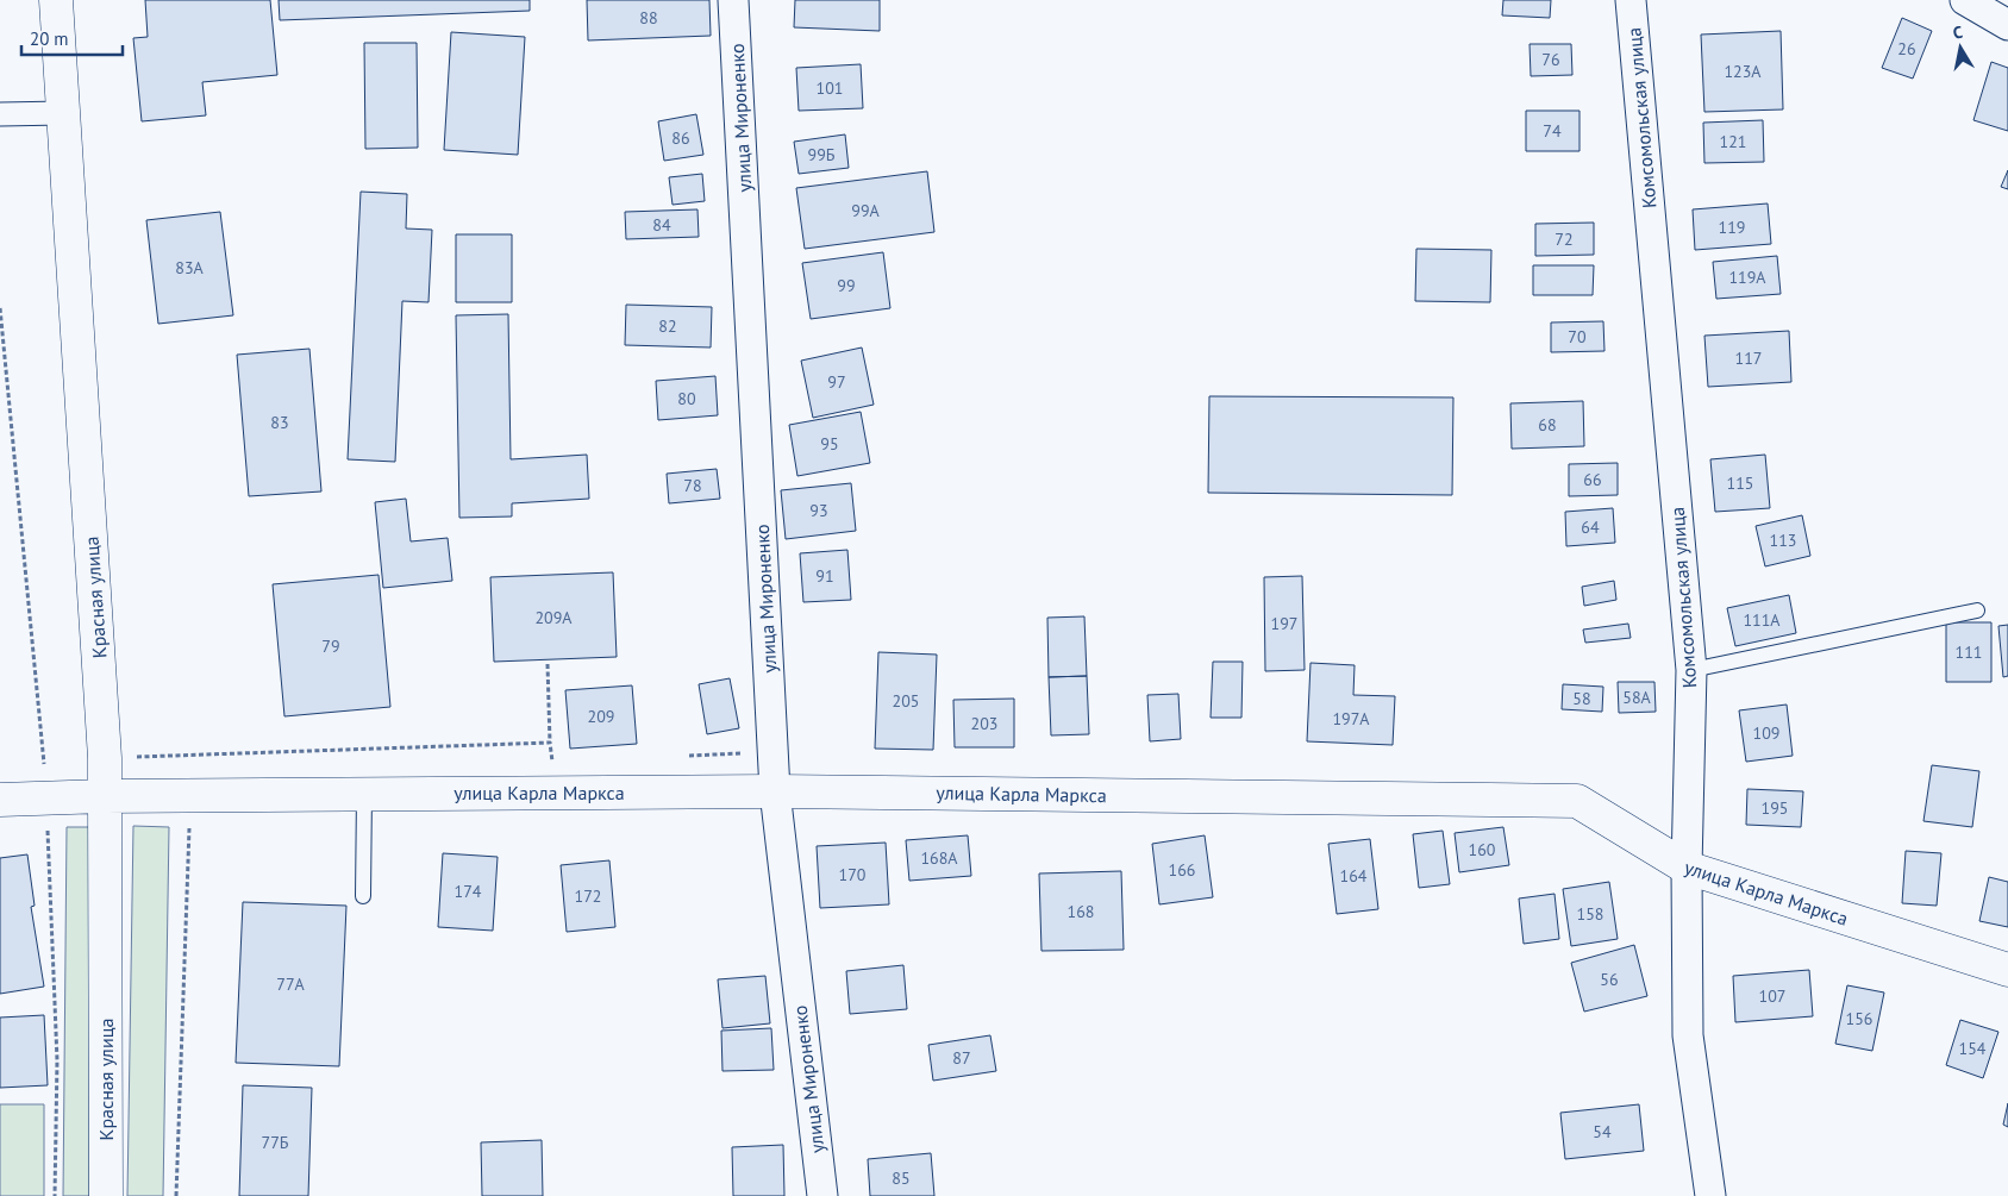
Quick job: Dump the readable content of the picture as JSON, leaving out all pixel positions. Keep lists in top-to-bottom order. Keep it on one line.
{"streets":{"main road":["Красная улица","улица Карла Маркса"],"street":["улица Мироненко","Комсомольская улица"]},"crossings":[["улица Мироненко","улица Карла Маркса"],["Комсомольская улица","улица Карла Маркса"],["Красная улица","улица Карла Маркса"]],"house_numbers":["88","26","76","123А","101","74","86","121","99Б","99А","84","119","72","83А","119А","99","82","70","117","97","80","83","68","95","66","115","78","93","64","113","91","209А","111А","197","79","111","58А","58","205","209","197А","203","109","195","160","168А","166","170","164","174","172","168","158","56","77А","107","156","154","87","54","77Б","85"],"scale_bar":"20 m","north":"top"}
